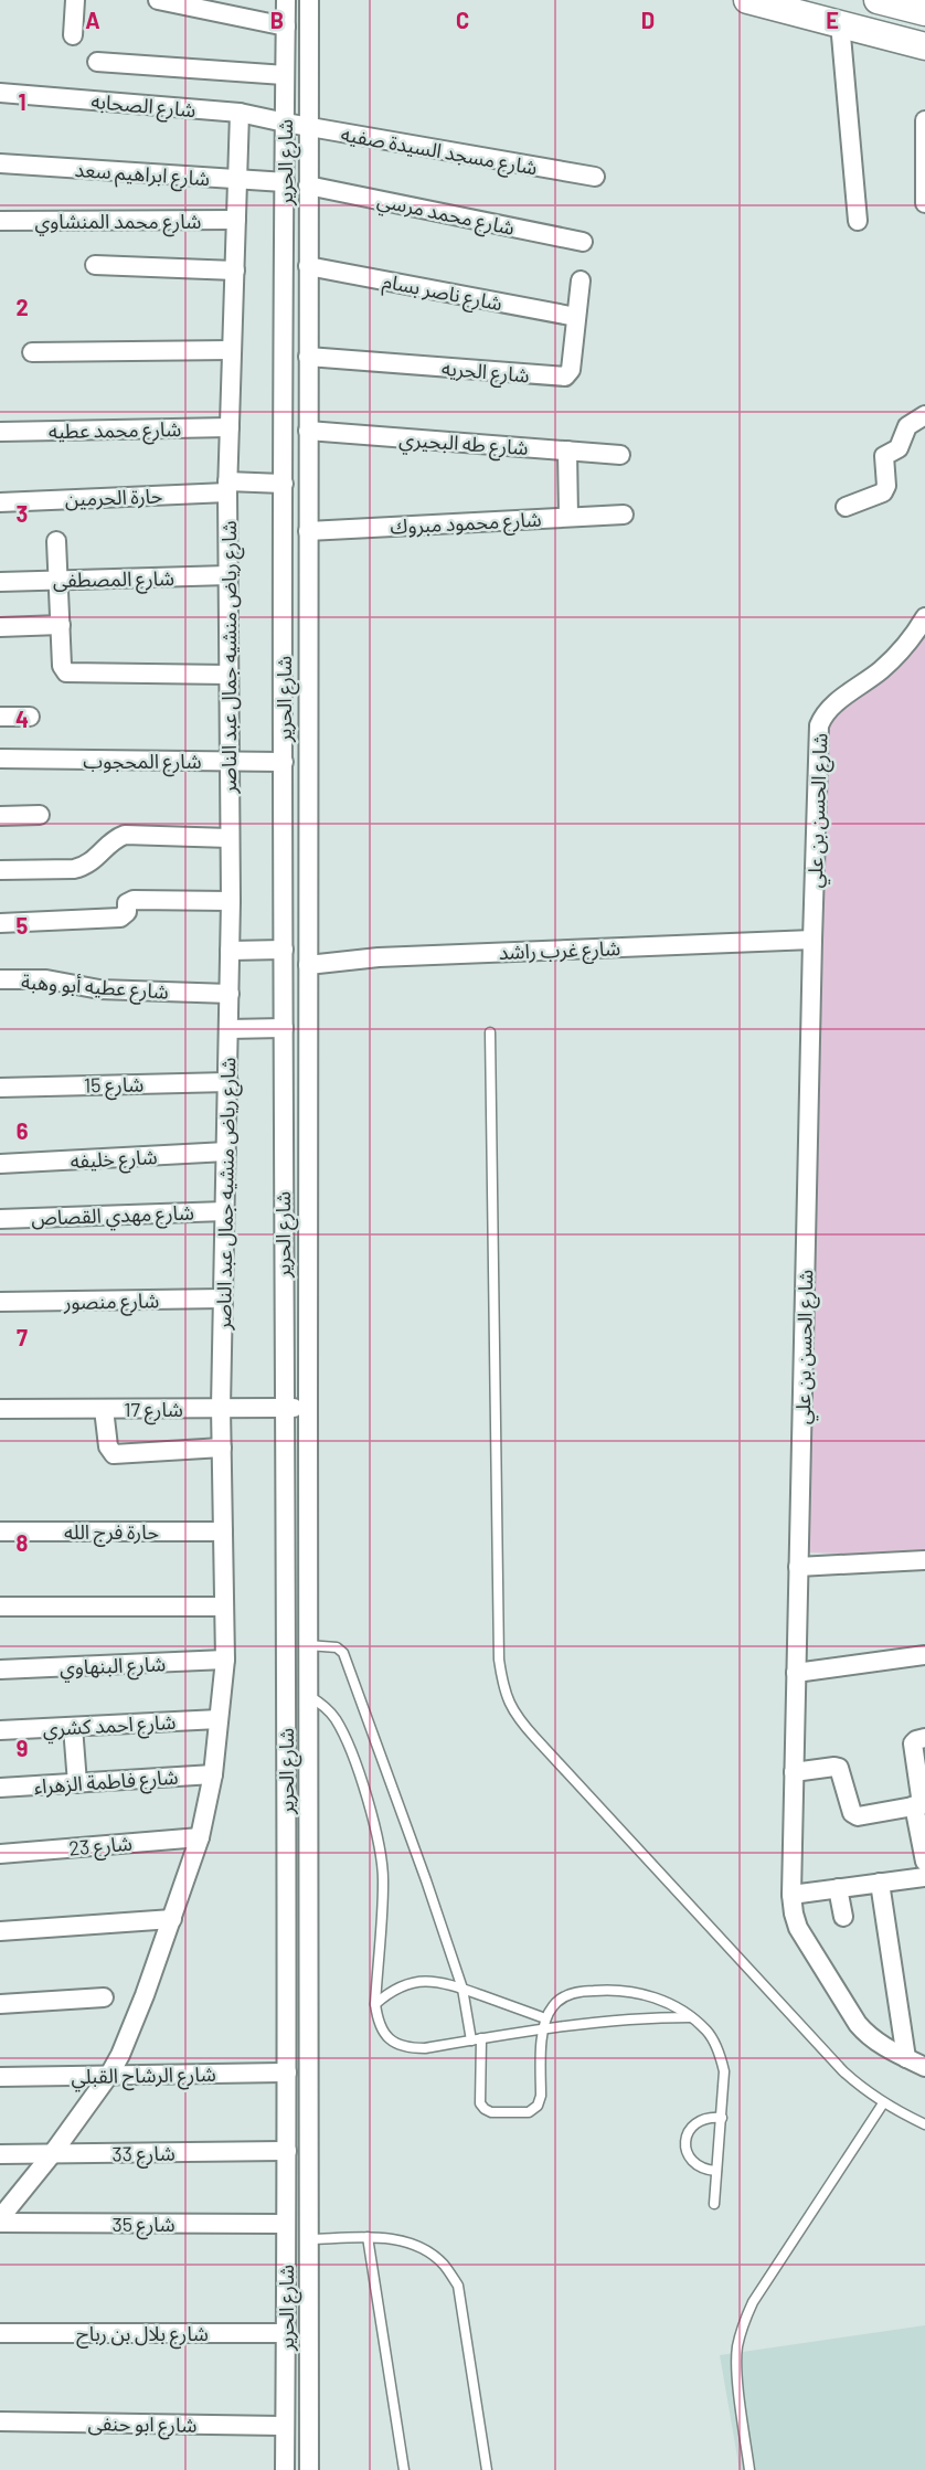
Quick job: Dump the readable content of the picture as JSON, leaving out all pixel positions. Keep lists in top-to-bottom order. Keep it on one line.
{"streets":{"street":["شارع الصحابه","شارع مسجد السيدة صفيه","شارع الحرير","شارع ابراهيم سعد","شارع محمد مرسي","شارع محمد المنشاوي","شارع ناصر بسام","شارع الحريه","شارع محمد عطيه","شارع طه البحيري","حارة الحرمين","شارع محمود مبروك","شارع المصطفى","شارع رياض منشيه جمال عبد الناصر","شارع المحجوب","شارع الحسن بن علي","شارع غرب راشد","شارع عطيه أبو وهبة","شارع 15","شارع خليفه","شارع مهدي القصاص","شارع منصور","شارع 17","حارة فرج الله","شارع البنهاوي","شارع احمد كشري","شارع فاطمة الزهراء","شارع 23","شارع الرشاح القبلي","شارع 33","شارع 35","شارع بلال بن رباح","شارع ابو حنفى"]},"crossings":[["شارع الصحابه","شارع مسجد السيدة صفيه"],["شارع الصحابه","شارع الحرير"],["شارع الصحابه","شارع رياض منشيه جمال عبد الناصر"],["شارع مسجد السيدة صفيه","شارع الحرير"],["شارع الحرير","شارع ابراهيم سعد"],["شارع الحرير","شارع محمد مرسي"],["شارع الحرير","شارع ناصر بسام"],["شارع الحرير","شارع الحريه"],["شارع الحرير","شارع طه البحيري"],["شارع الحرير","حارة الحرمين"],["شارع الحرير","شارع محمود مبروك"],["شارع الحرير","شارع المحجوب"],["شارع الحرير","شارع غرب راشد"],["شارع الحرير","شارع 17"],["شارع الحرير","شارع الرشاح القبلي"],["شارع الحرير","شارع 33"],["شارع الحرير","شارع 35"],["شارع الحرير","شارع بلال بن رباح"],["شارع الحرير","شارع ابو حنفى"],["شارع ابراهيم سعد","شارع رياض منشيه جمال عبد الناصر"],["شارع محمد المنشاوي","شارع رياض منشيه جمال عبد الناصر"],["شارع ناصر بسام","شارع الحريه"],["شارع محمد عطيه","شارع رياض منشيه جمال عبد الناصر"],["حارة الحرمين","شارع رياض منشيه جمال عبد الناصر"],["شارع المصطفى","شارع رياض منشيه جمال عبد الناصر"],["شارع رياض منشيه جمال عبد الناصر","شارع المحجوب"],["شارع رياض منشيه جمال عبد الناصر","شارع عطيه أبو وهبة"],["شارع رياض منشيه جمال عبد الناصر","شارع 15"],["شارع رياض منشيه جمال عبد الناصر","شارع خليفه"],["شارع رياض منشيه جمال عبد الناصر","شارع مهدي القصاص"],["شارع رياض منشيه جمال عبد الناصر","شارع منصور"],["شارع رياض منشيه جمال عبد الناصر","شارع 17"],["شارع رياض منشيه جمال عبد الناصر","حارة فرج الله"],["شارع رياض منشيه جمال عبد الناصر","شارع البنهاوي"],["شارع رياض منشيه جمال عبد الناصر","شارع احمد كشري"],["شارع رياض منشيه جمال عبد الناصر","شارع فاطمة الزهراء"],["شارع رياض منشيه جمال عبد الناصر","شارع 23"],["شارع رياض منشيه جمال عبد الناصر","شارع الرشاح القبلي"],["شارع رياض منشيه جمال عبد الناصر","شارع 33"],["شارع رياض منشيه جمال عبد الناصر","شارع 35"],["شارع الحسن بن علي","شارع غرب راشد"]],"grid":{"columns":["A","B","C","D","E"],"rows":["1","2","3","4","5","6","7","8","9"]}}
